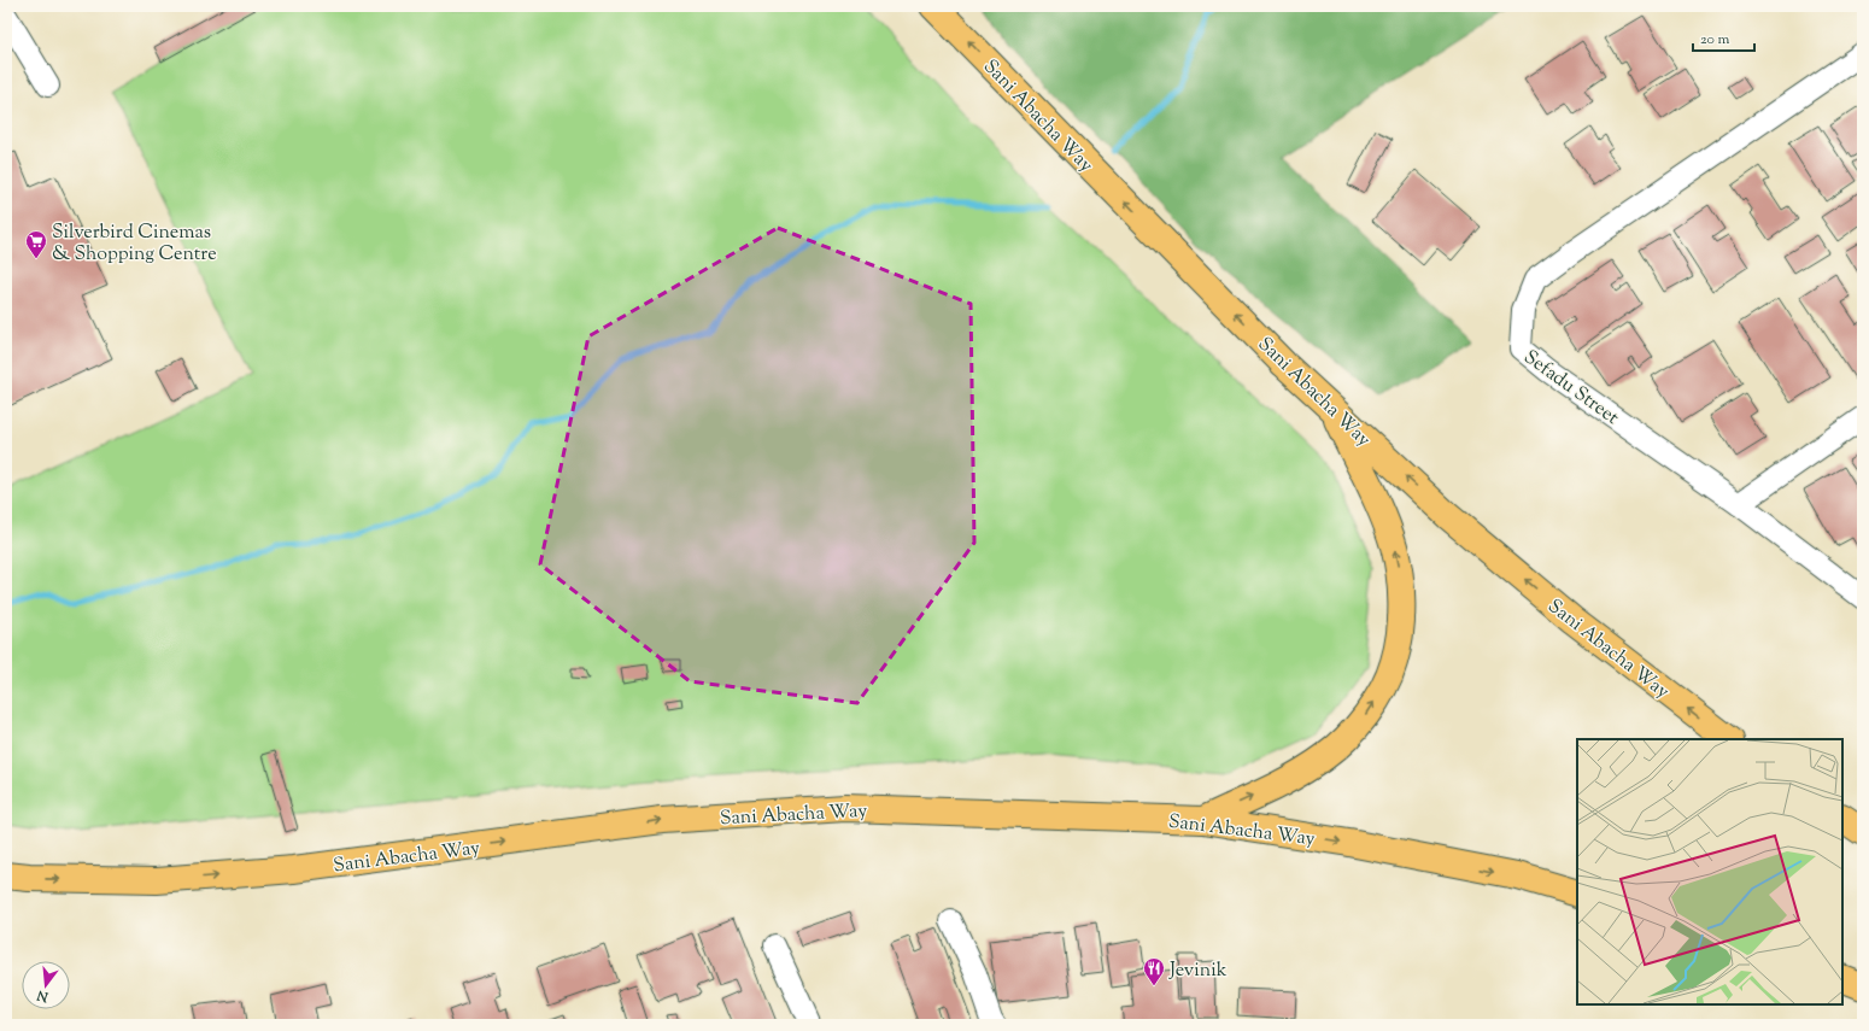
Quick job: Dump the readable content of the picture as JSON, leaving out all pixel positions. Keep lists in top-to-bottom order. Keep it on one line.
{"streets":{"highway":["Sani Abacha Way"],"street":["Sefadu Street"]},"places":{"supermarket":["Silverbird Cinemas & Shopping Centre"],"restaurant":["Jevinik"]},"scale_bar":"20 m","north":"bottom"}
